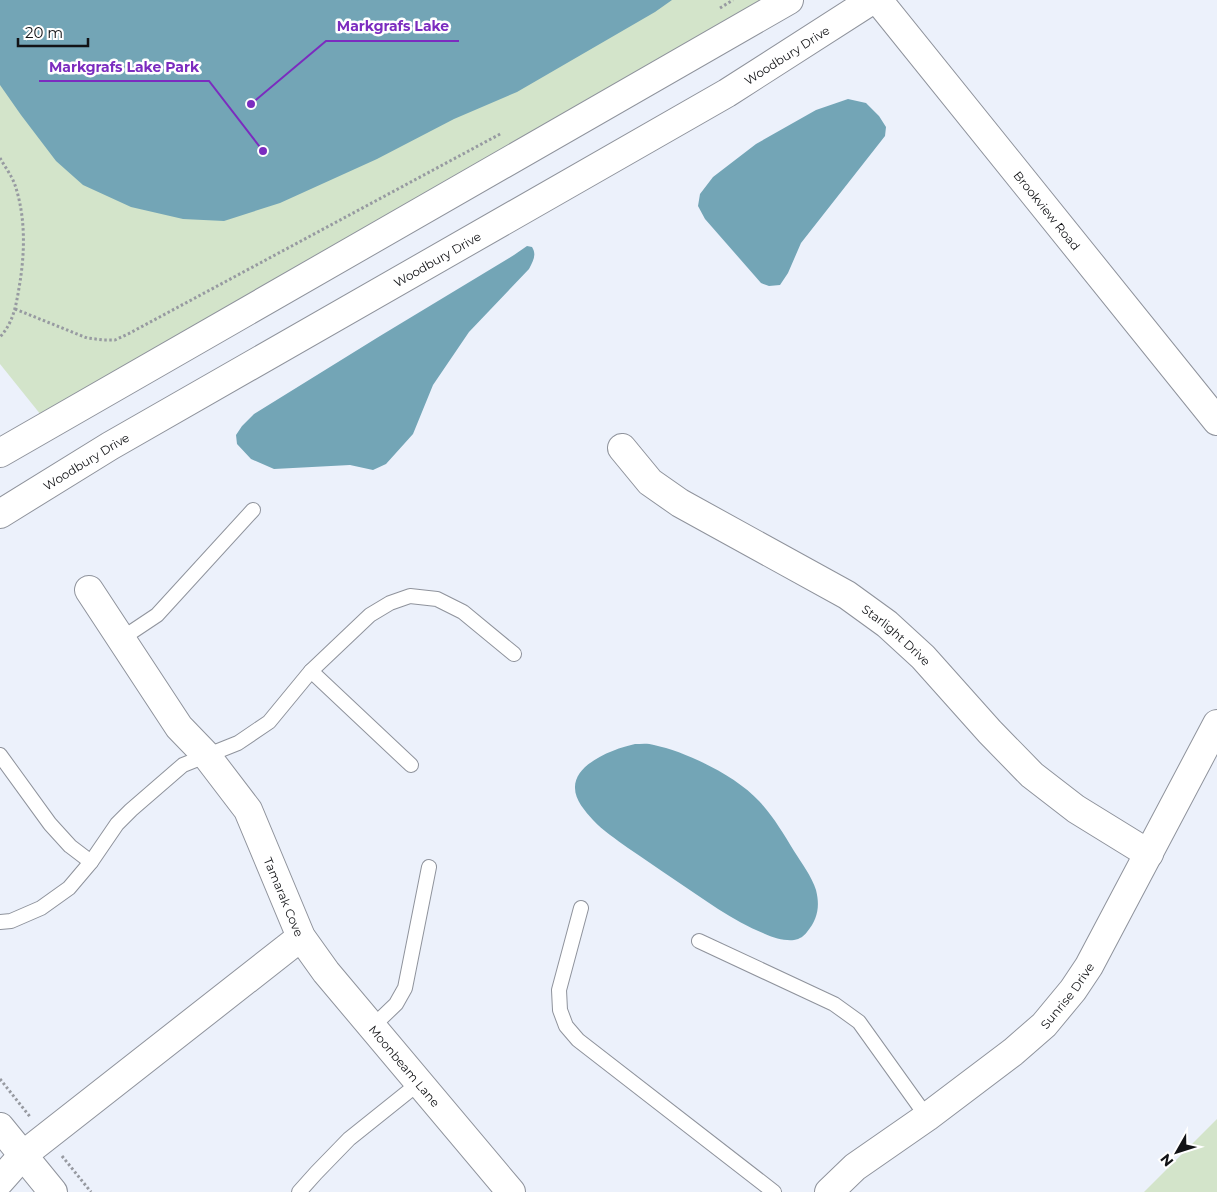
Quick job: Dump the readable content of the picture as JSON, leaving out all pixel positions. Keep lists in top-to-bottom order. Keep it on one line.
{"streets":{"street":["Woodbury Drive","Brookview Road","Starlight Drive","Tamarak Cove","Sunrise Drive","Moonbeam Lane"]},"crossings":[["Starlight Drive","Sunrise Drive"],["Tamarak Cove","Moonbeam Lane"]],"places":["Markgrafs Lake","Markgrafs Lake Park"],"scale_bar":"20 m","north":"bottom left"}
